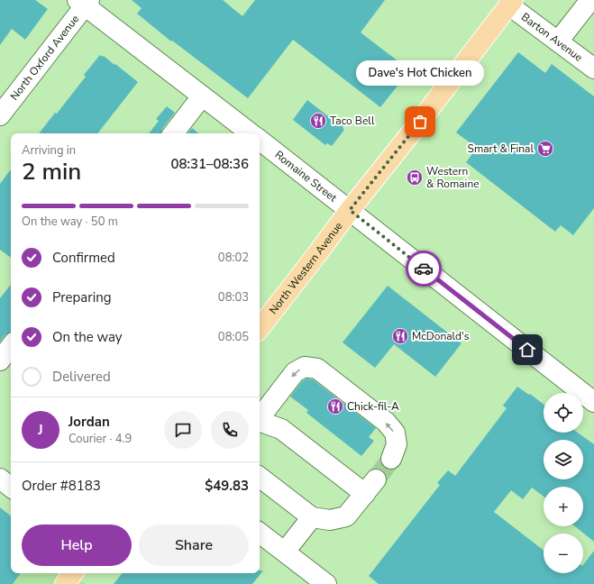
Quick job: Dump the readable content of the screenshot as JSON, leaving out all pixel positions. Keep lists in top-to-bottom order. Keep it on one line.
{"streets":{"main road":["North Western Avenue"],"street":["Barton Avenue","North Oxford Avenue","Romaine Street"]},"crossings":[["Barton Avenue","North Western Avenue"],["Romaine Street","North Western Avenue"]],"places":{"restaurant":["Taco Bell","McDonald's","Chick-fil-A"],"other":["Dave's Hot Chicken"],"supermarket":["Smart & Final"],"bus stop":["Western & Romaine"]},"page":{"bubble":"Dave's Hot Chicken","heading":["2 min","Arriving in","08:31–08:36"],"panel":["Jordan","Courier · 4.9","Order #8183","$49.83"],"bar":"On the way · 50 m","list":[["Confirmed","08:02"],["Preparing","08:03"],["On the way","08:05"],"Delivered"],"map_buttons":["+","−"],"round":"J","buttons":["Help","Share"]}}
